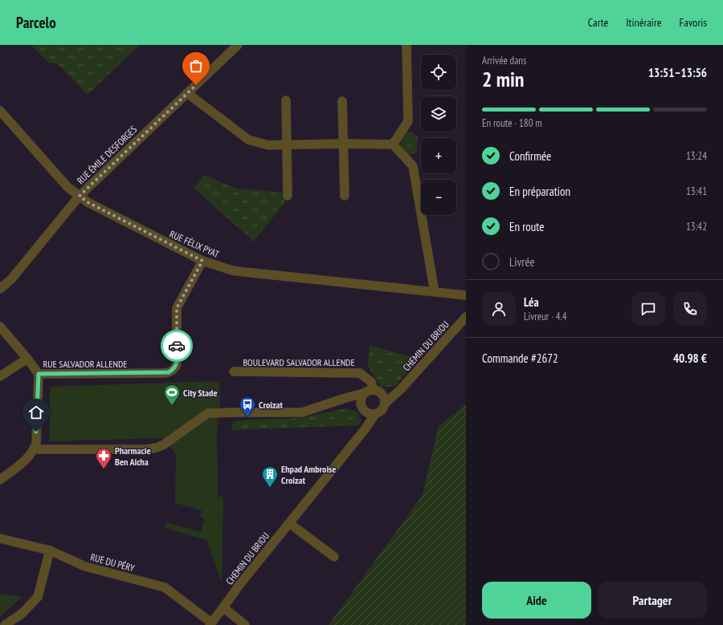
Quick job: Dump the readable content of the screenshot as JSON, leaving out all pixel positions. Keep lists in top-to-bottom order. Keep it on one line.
{"streets":{"street":["RUE ÉMILE DESFORGES","RUE FÉLIX PYAT","CHEMIN DU BRIOU","BOULEVARD SALVADOR ALLENDE","RUE SALVADOR ALLENDE","RUE DU PÉRY"]},"crossings":[["RUE ÉMILE DESFORGES","RUE FÉLIX PYAT"],["RUE FÉLIX PYAT","RUE SALVADOR ALLENDE"],["CHEMIN DU BRIOU","BOULEVARD SALVADOR ALLENDE"],["CHEMIN DU BRIOU","RUE DU PÉRY"]],"places":{"sports":["City Stade"],"bus stop":["Croizat"],"pharmacy":["Pharmacie Ben Aicha"],"building":["Ehpad Ambroise Croizat"]},"page":{"header":"Parcelo","nav":["Carte","Itinéraire","Favoris"],"heading":["2 min","Arrivée dans","13:51–13:56"],"panel":["Léa","Livreur · 4.4","Commande #2672","40.98 €"],"map_buttons":["+","−"],"bar":"En route · 180 m","list":[["Confirmée","13:24"],["En préparation","13:41"],["En route","13:42"],"Livrée"],"buttons":["Aide","Partager"]}}
